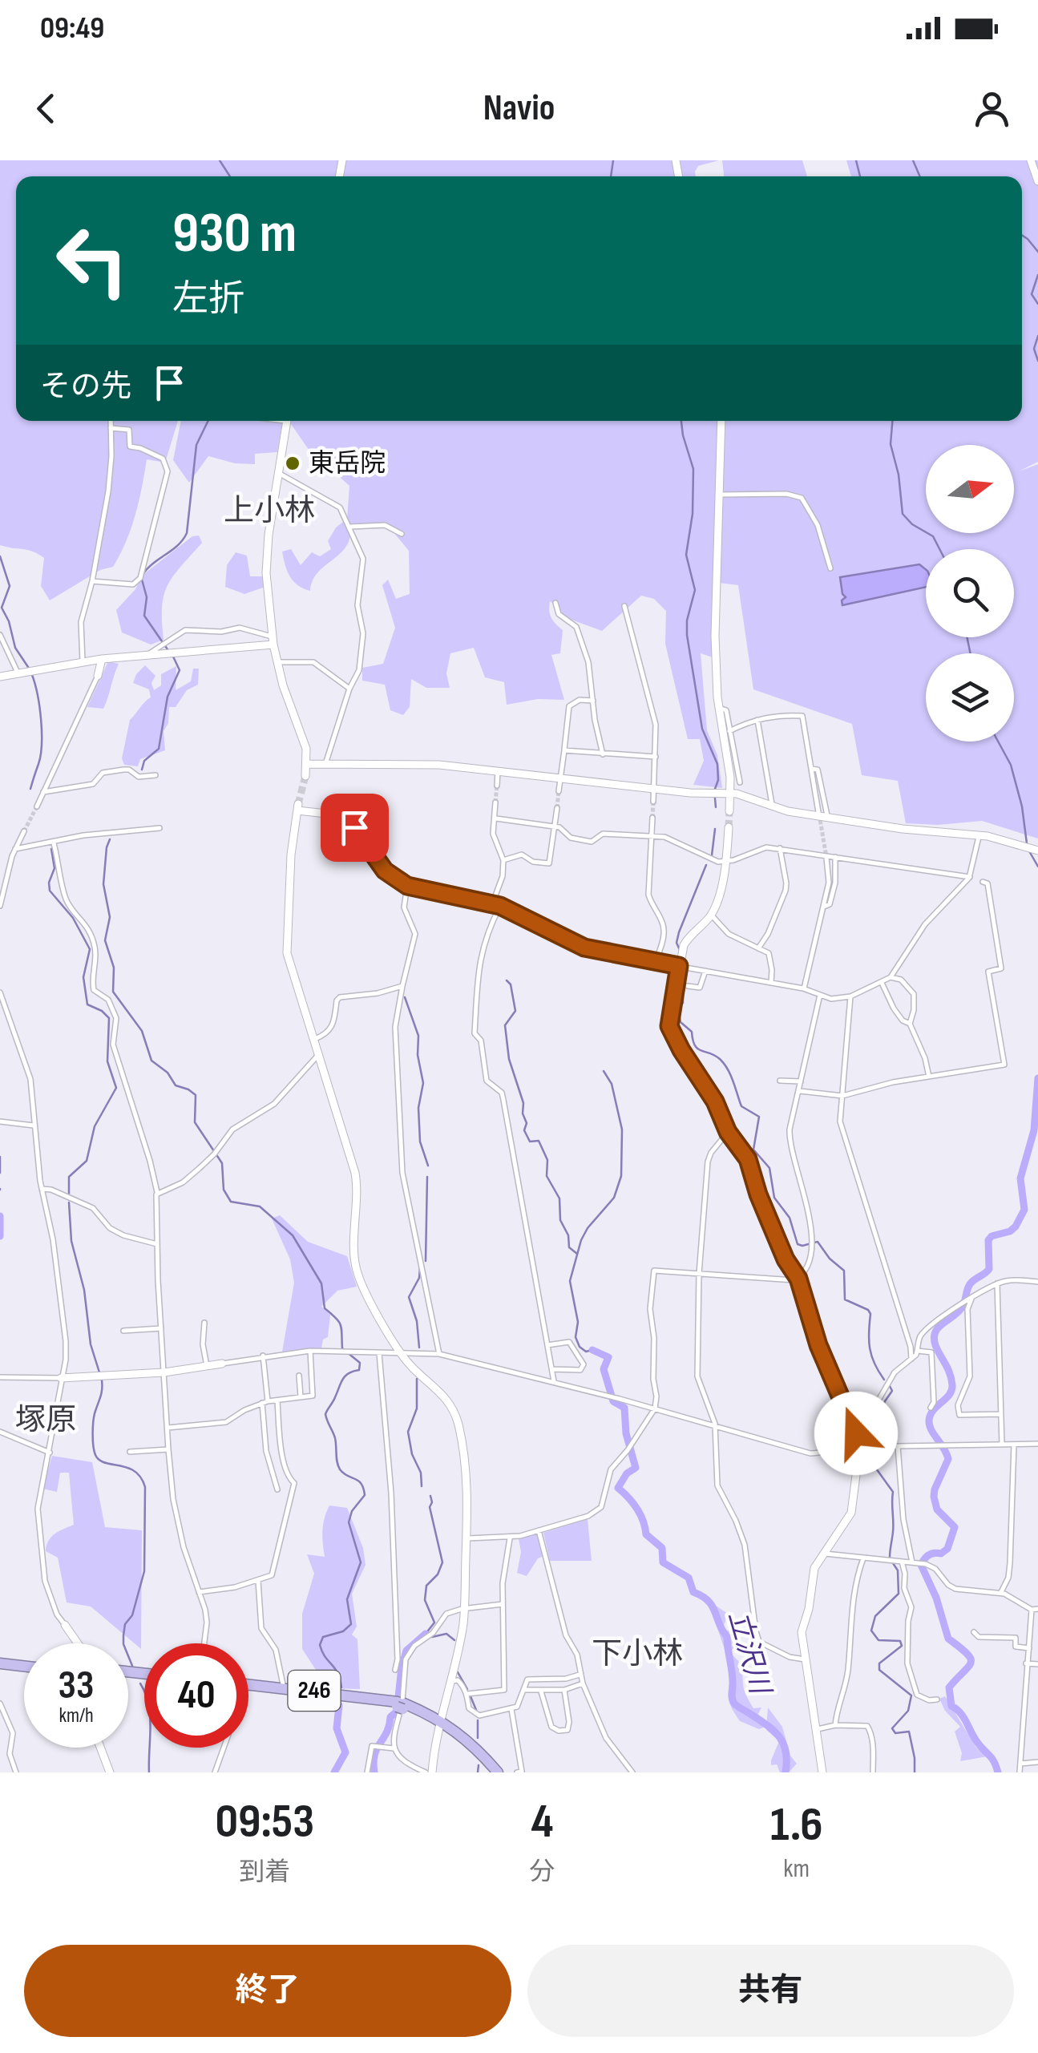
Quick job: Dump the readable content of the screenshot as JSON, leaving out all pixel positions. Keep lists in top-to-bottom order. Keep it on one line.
{"streets":{"highway":["246"]},"districts":["上小林","塚原","下小林"],"water":["立沢川"],"places":["東岳院"],"north":"right","page":{"status":"09:49","header":"Navio","turn":["930 m","左折"],"then":"その先","speed":"33 km/h","limit":"40","eta":["09:53","到着","4","分","1.6","km"],"buttons":["終了","共有"]}}
